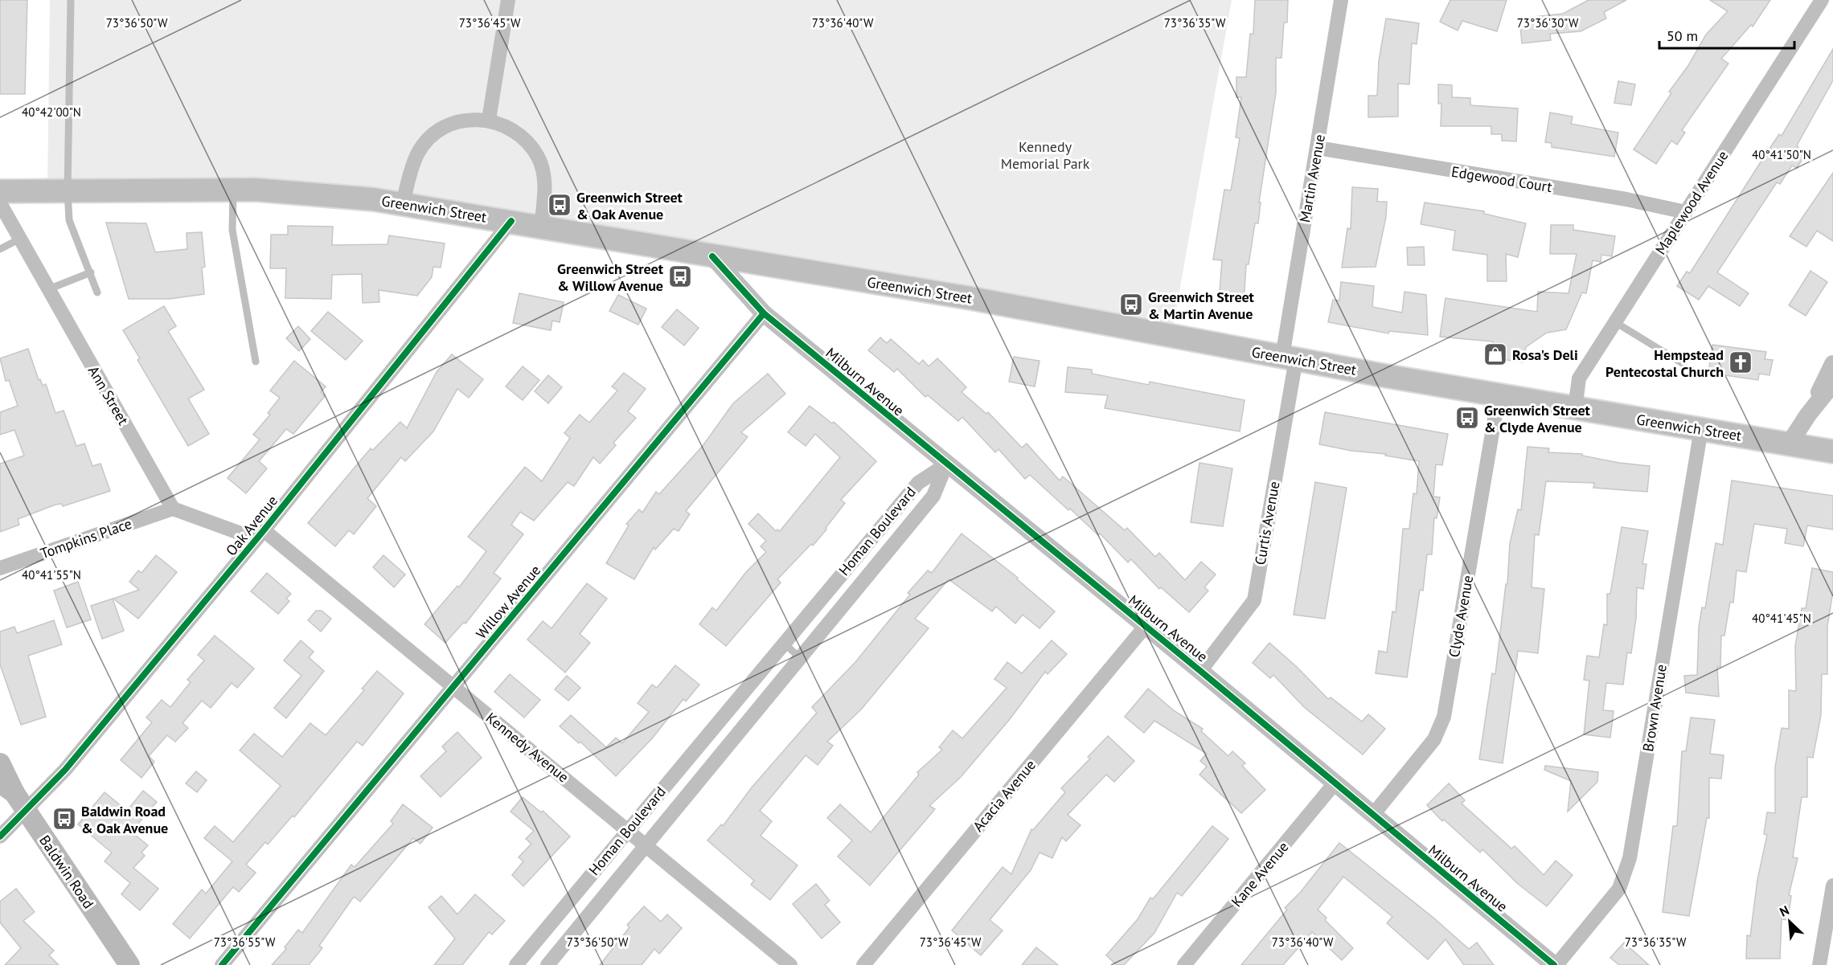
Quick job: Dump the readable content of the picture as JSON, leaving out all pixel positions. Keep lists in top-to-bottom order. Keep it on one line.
{"streets":{"main road":["Greenwich Street","Baldwin Road"],"street":["Martin Avenue","Edgewood Court","Maplewood Avenue","Milburn Avenue","Ann Street","Curtis Avenue","Oak Avenue","Homan Boulevard","Tompkins Place","Willow Avenue","Clyde Avenue","Brown Avenue","Kennedy Avenue","Acacia Avenue","Kane Avenue"]},"crossings":[["Martin Avenue","Edgewood Court"],["Martin Avenue","Greenwich Street"],["Martin Avenue","Curtis Avenue"],["Edgewood Court","Maplewood Avenue"],["Maplewood Avenue","Greenwich Street"],["Greenwich Street","Curtis Avenue"],["Greenwich Street","Oak Avenue"],["Greenwich Street","Clyde Avenue"],["Greenwich Street","Brown Avenue"],["Milburn Avenue","Curtis Avenue"],["Milburn Avenue","Homan Boulevard"],["Milburn Avenue","Willow Avenue"],["Milburn Avenue","Clyde Avenue"],["Milburn Avenue","Brown Avenue"],["Milburn Avenue","Acacia Avenue"],["Milburn Avenue","Kane Avenue"],["Ann Street","Tompkins Place"],["Oak Avenue","Kennedy Avenue"],["Oak Avenue","Baldwin Road"],["Homan Boulevard","Kennedy Avenue"],["Willow Avenue","Kennedy Avenue"]],"parks":["Kennedy Memorial Park"],"places":{"bus stop":["Greenwich Street & Oak Avenue","Greenwich Street & Willow Avenue","Greenwich Street & Martin Avenue","Greenwich Street & Clyde Avenue","Baldwin Road & Oak Avenue"],"shop":["Rosa's Deli"],"church":["Hempstead Pentecostal Church"]},"scale_bar":"50 m","north":"top left","coordinates":["73°36'50\"W","73°36'45\"W","73°36'40\"W","73°36'35\"W","73°36'30\"W","40°42'00\"N","40°41'50\"N","40°41'55\"N","40°41'45\"N","73°36'55\"W"]}
